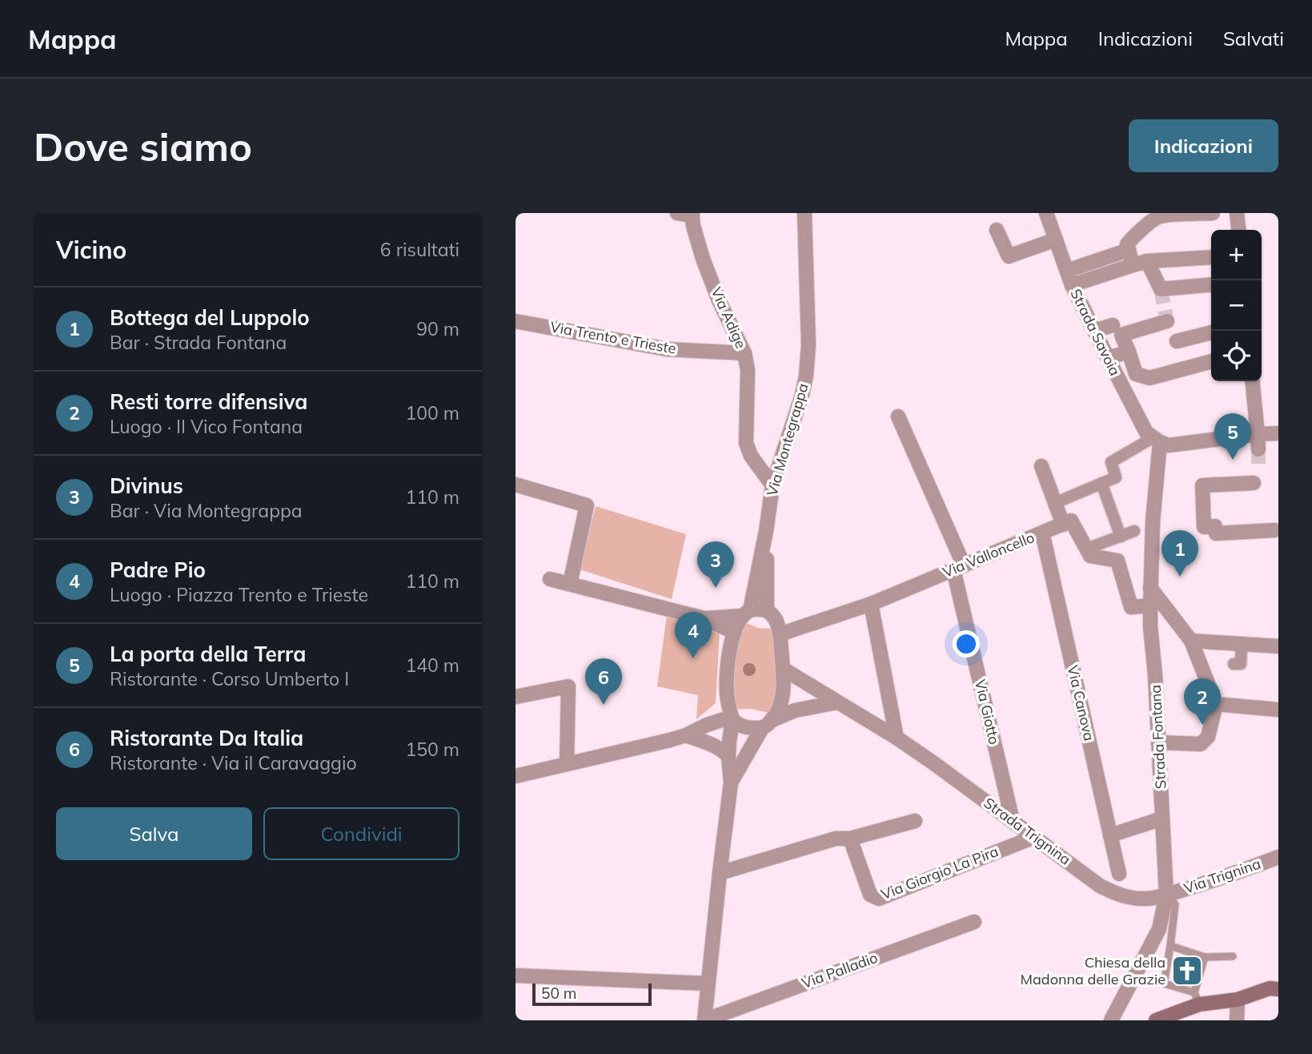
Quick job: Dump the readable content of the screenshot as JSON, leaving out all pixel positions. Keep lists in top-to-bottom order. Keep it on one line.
{"streets":{"street":["Via Adige","Strada Savoia","Via Trento e Trieste","Via Montegrappa","Via Valloncello","Via Canova","Via Giotto","Strada Fontana","Strada Trignina","Via Giorgio La Pira","Via Trignina","Via Palladio"]},"crossings":[["Via Adige","Via Trento e Trieste"],["Via Adige","Via Montegrappa"],["Strada Savoia","Strada Fontana"],["Via Valloncello","Via Canova"],["Via Valloncello","Via Giotto"],["Via Giotto","Strada Trignina"],["Strada Fontana","Strada Trignina"],["Strada Fontana","Via Trignina"],["Strada Trignina","Via Giorgio La Pira"],["Strada Trignina","Via Trignina"]],"places":{"church":["Chiesa della Madonna delle Grazie"]},"scale_bar":"50 m","page":{"header":"Mappa","nav":["Mappa","Indicazioni","Salvati"],"buttons":["Indicazioni",["Salva","Condividi"]],"title":"Dove siamo","heading":["Vicino","6 risultati"],"map_buttons":["+","−"],"list":[{"mark":"1","name":"Bottega del Luppolo","note":"Bar · Strada Fontana","value":"90 m"},{"mark":"2","name":"Resti torre difensiva","note":"Luogo · II Vico Fontana","value":"100 m"},{"mark":"3","name":"Divinus","note":"Bar · Via Montegrappa","value":"110 m"},{"mark":"4","name":"Padre Pio","note":"Luogo · Piazza Trento e Trieste","value":"110 m"},{"mark":"5","name":"La porta della Terra","note":"Ristorante · Corso Umberto I","value":"140 m"},{"mark":"6","name":"Ristorante Da Italia","note":"Ristorante · Via il Caravaggio","value":"150 m"}],"pins":["5","1","3","4","6","2"],"scale":"50 m"}}
